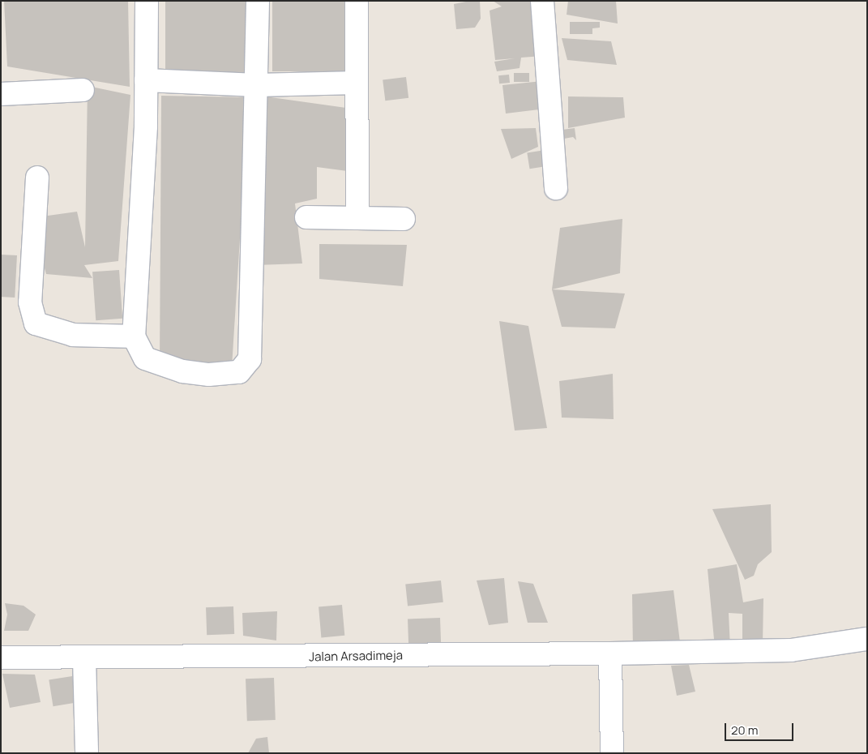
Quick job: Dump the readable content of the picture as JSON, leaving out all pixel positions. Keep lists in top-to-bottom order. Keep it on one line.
{"streets":{"street":["Jalan Arsadimeja"]},"scale_bar":"20 m"}
